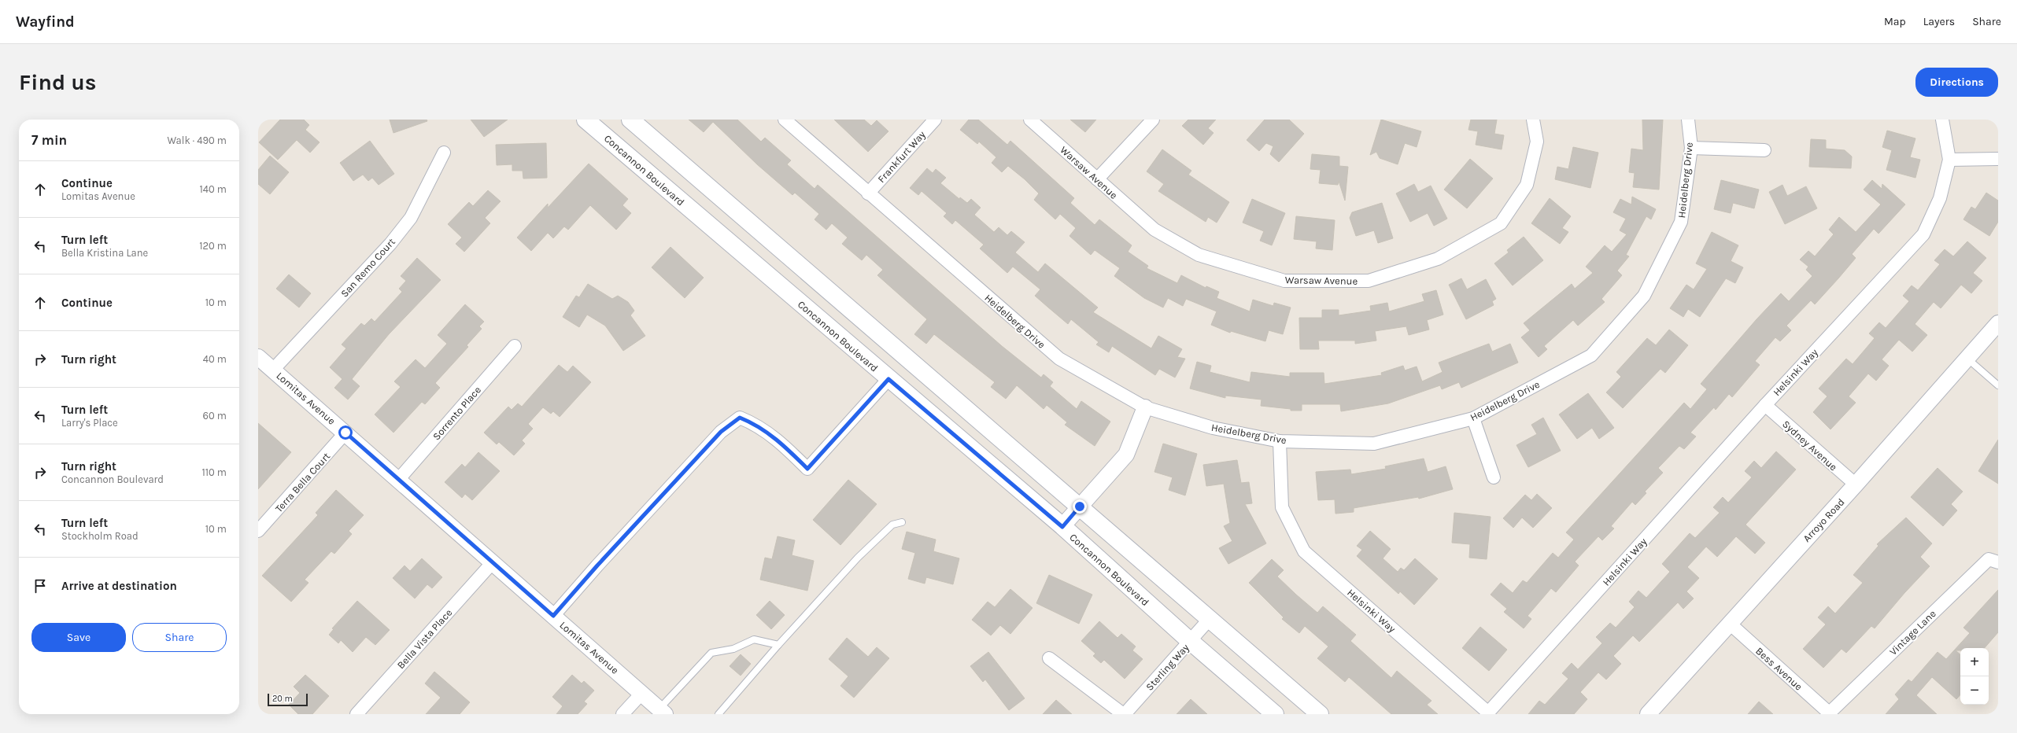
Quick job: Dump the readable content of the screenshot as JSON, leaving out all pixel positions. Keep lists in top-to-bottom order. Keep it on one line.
{"streets":{"main road":["Concannon Boulevard"],"street":["Frankfurt Way","Warsaw Avenue","Heidelberg Drive","San Remo Court","Helsinki Way","Lomitas Avenue","Sorrento Place","Sydney Avenue","Terra Bella Court","Arroyo Road","Vintage Lane","Bella Vista Place","Sterling Way","Bess Avenue"]},"crossings":[["Frankfurt Way","Heidelberg Drive"],["Concannon Boulevard","Sterling Way"],["Heidelberg Drive","Helsinki Way"],["San Remo Court","Lomitas Avenue"],["Helsinki Way","Sydney Avenue"],["Lomitas Avenue","Sorrento Place"],["Lomitas Avenue","Terra Bella Court"],["Lomitas Avenue","Bella Vista Place"],["Sydney Avenue","Arroyo Road"],["Arroyo Road","Bess Avenue"],["Vintage Lane","Bess Avenue"]],"scale_bar":"20 m","page":{"header":"Wayfind","nav":["Map","Layers","Share"],"buttons":["Directions",["Save","Share"]],"title":"Find us","heading":["7 min","Walk · 490 m"],"list":[["Continue","Lomitas Avenue","140 m"],["Turn left","Bella Kristina Lane","120 m"],["Continue","10 m"],["Turn right","40 m"],["Turn left","Larry's Place","60 m"],["Turn right","Concannon Boulevard","110 m"],["Turn left","Stockholm Road","10 m"],"Arrive at destination"],"map_buttons":["+","−"],"scale":"20 m"}}
